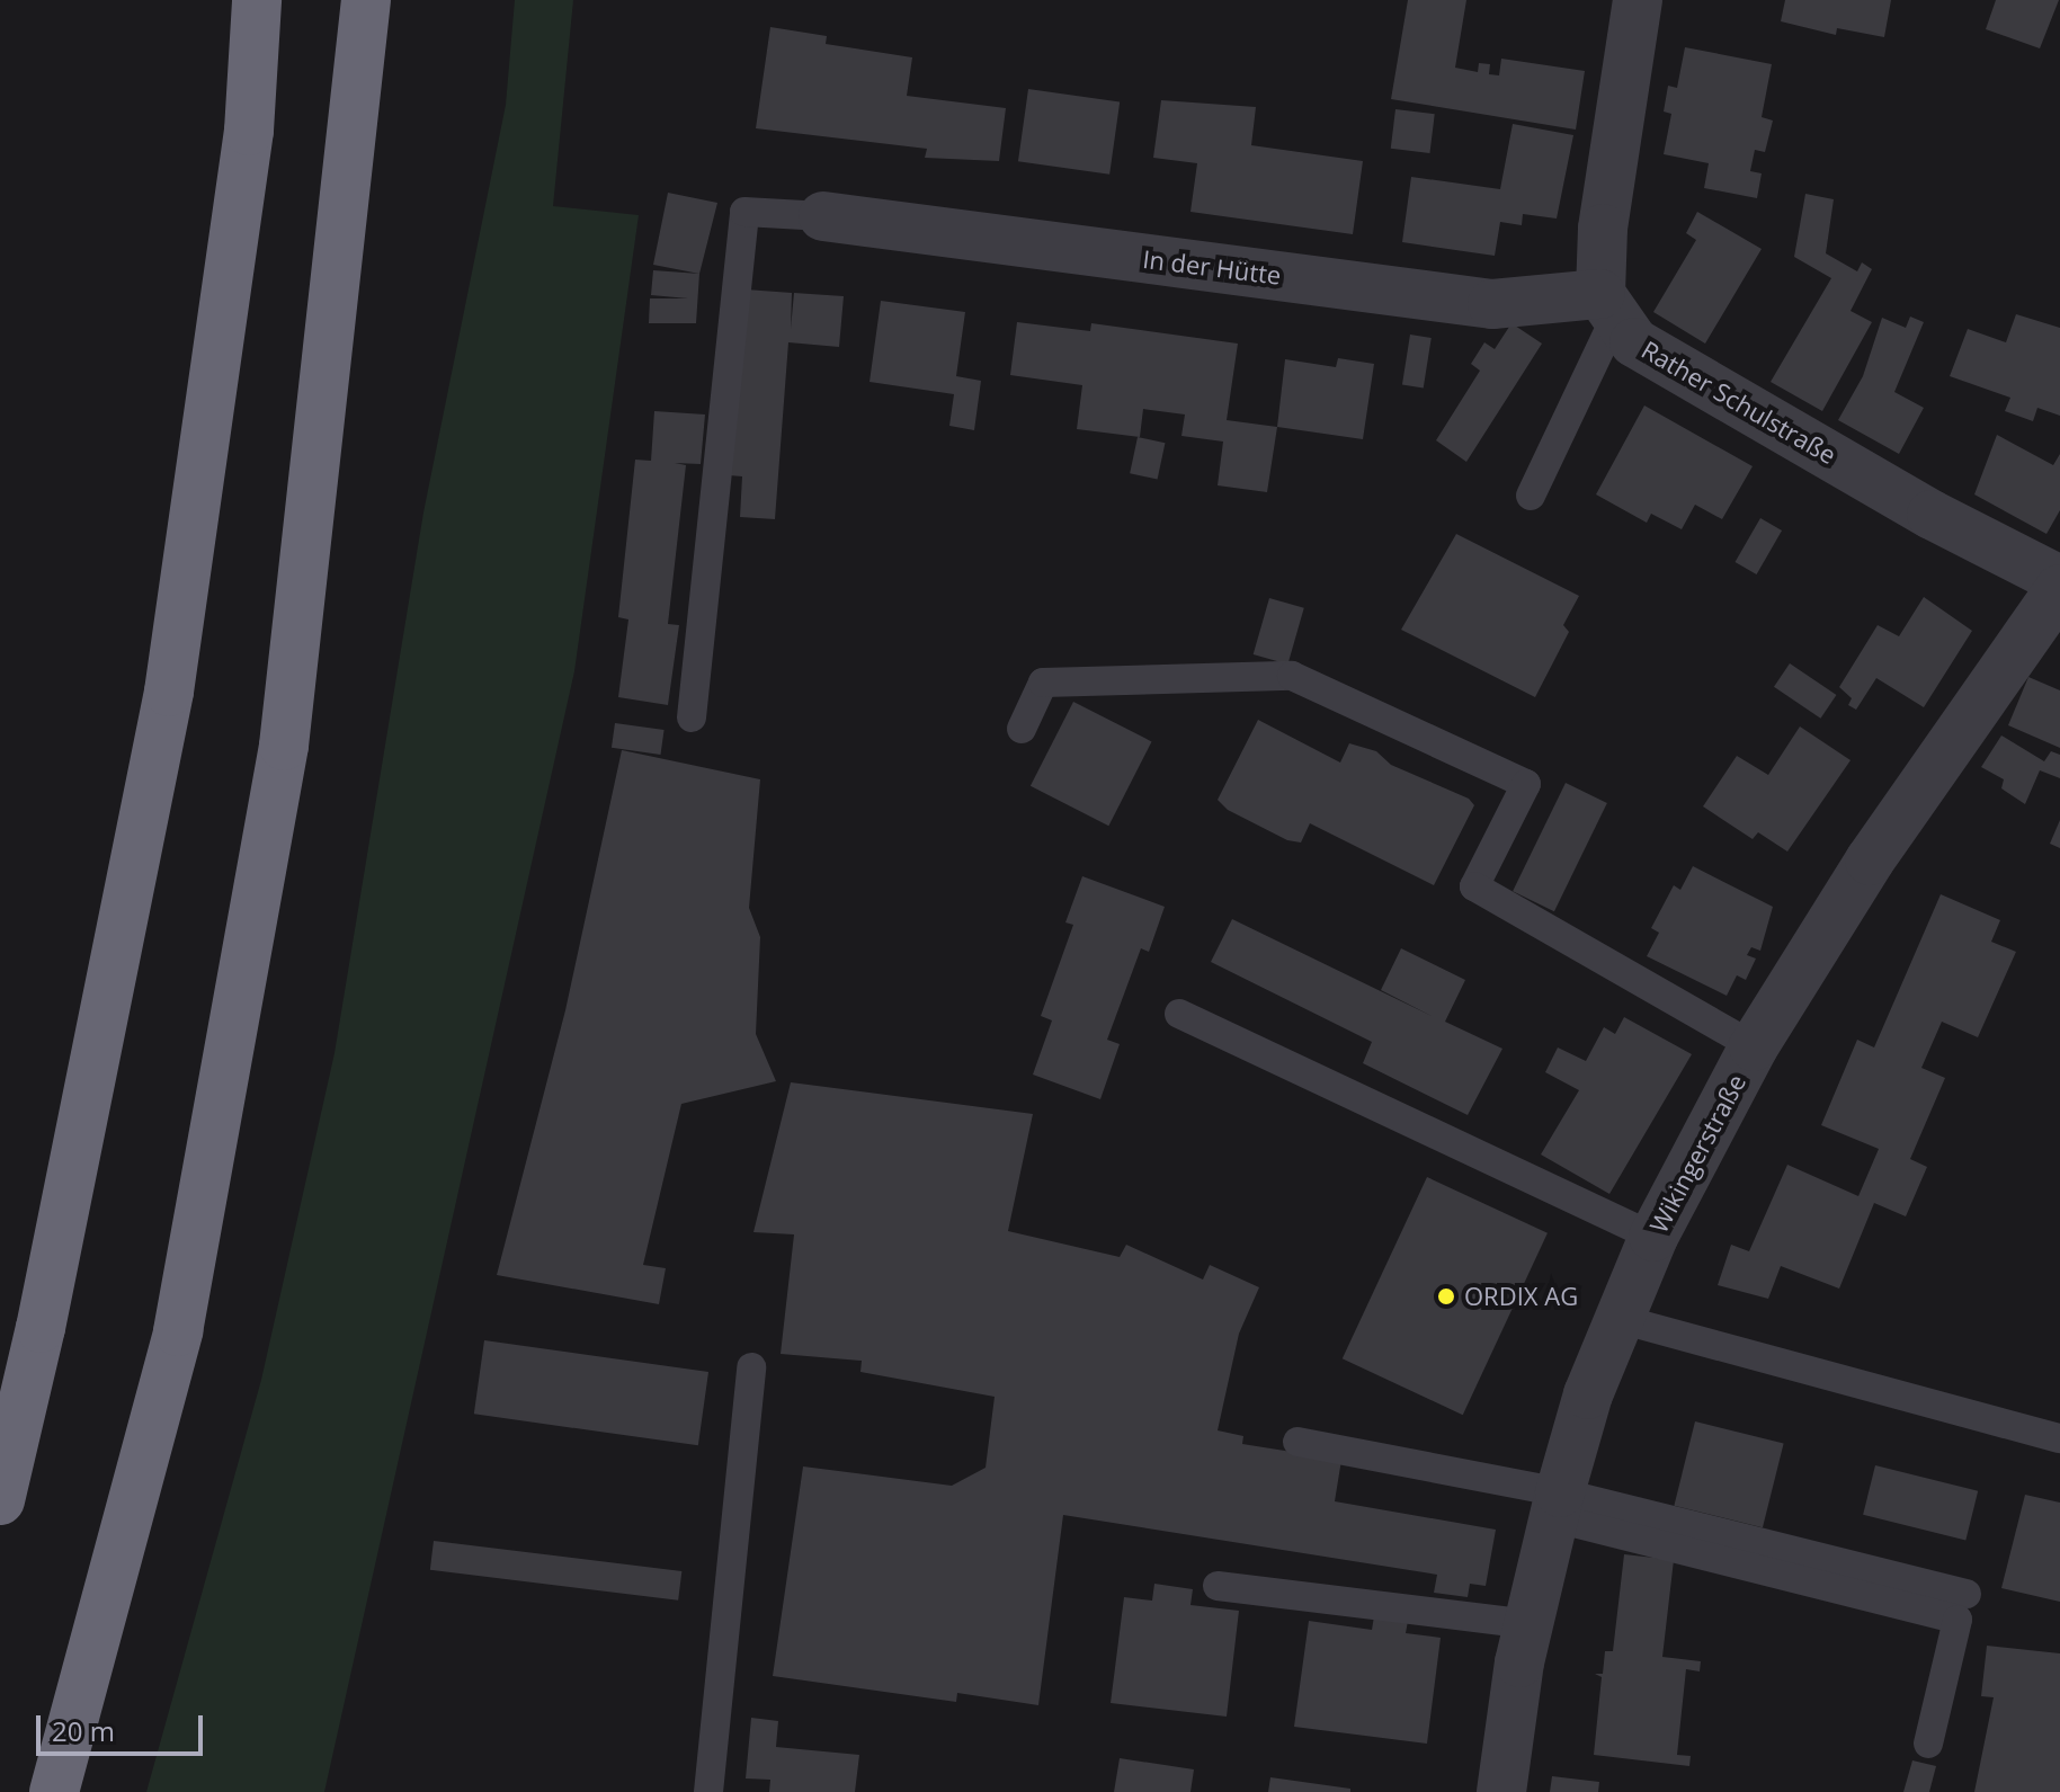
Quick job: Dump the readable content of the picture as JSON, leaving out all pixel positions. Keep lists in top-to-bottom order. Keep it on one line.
{"streets":{"street":["In der Hütte","Rather Schulstraße","Wikingerstraße"]},"crossings":[["In der Hütte","Rather Schulstraße"]],"places":["ORDIX AG"],"scale_bar":"20 m"}
